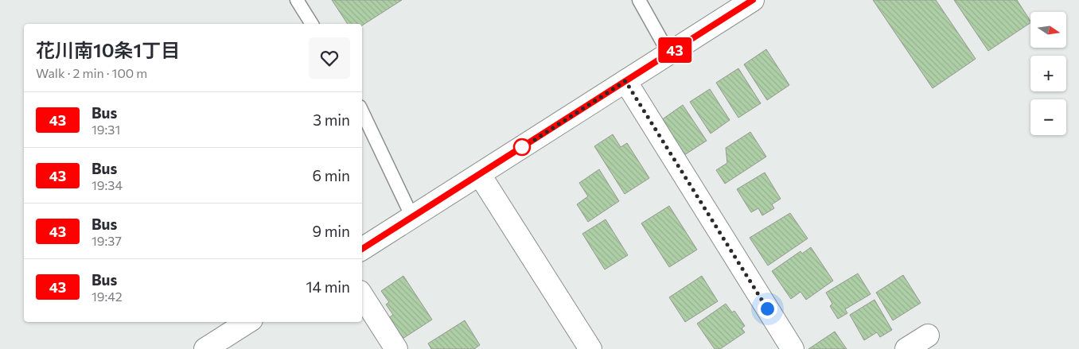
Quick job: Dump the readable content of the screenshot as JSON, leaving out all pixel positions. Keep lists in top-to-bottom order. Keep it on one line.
{"lines":["bus line 43"],"north":"right","page":{"on_map":"43","map_buttons":["+","−"],"heading":["花川南10条1丁目","Walk · 2 min · 100 m"],"list":[{"mark":"43","name":"Bus","note":"19:31","value":"3 min"},{"mark":"43","name":"Bus","note":"19:34","value":"6 min"},{"mark":"43","name":"Bus","note":"19:37","value":"9 min"},{"mark":"43","name":"Bus","note":"19:42","value":"14 min"}]}}
